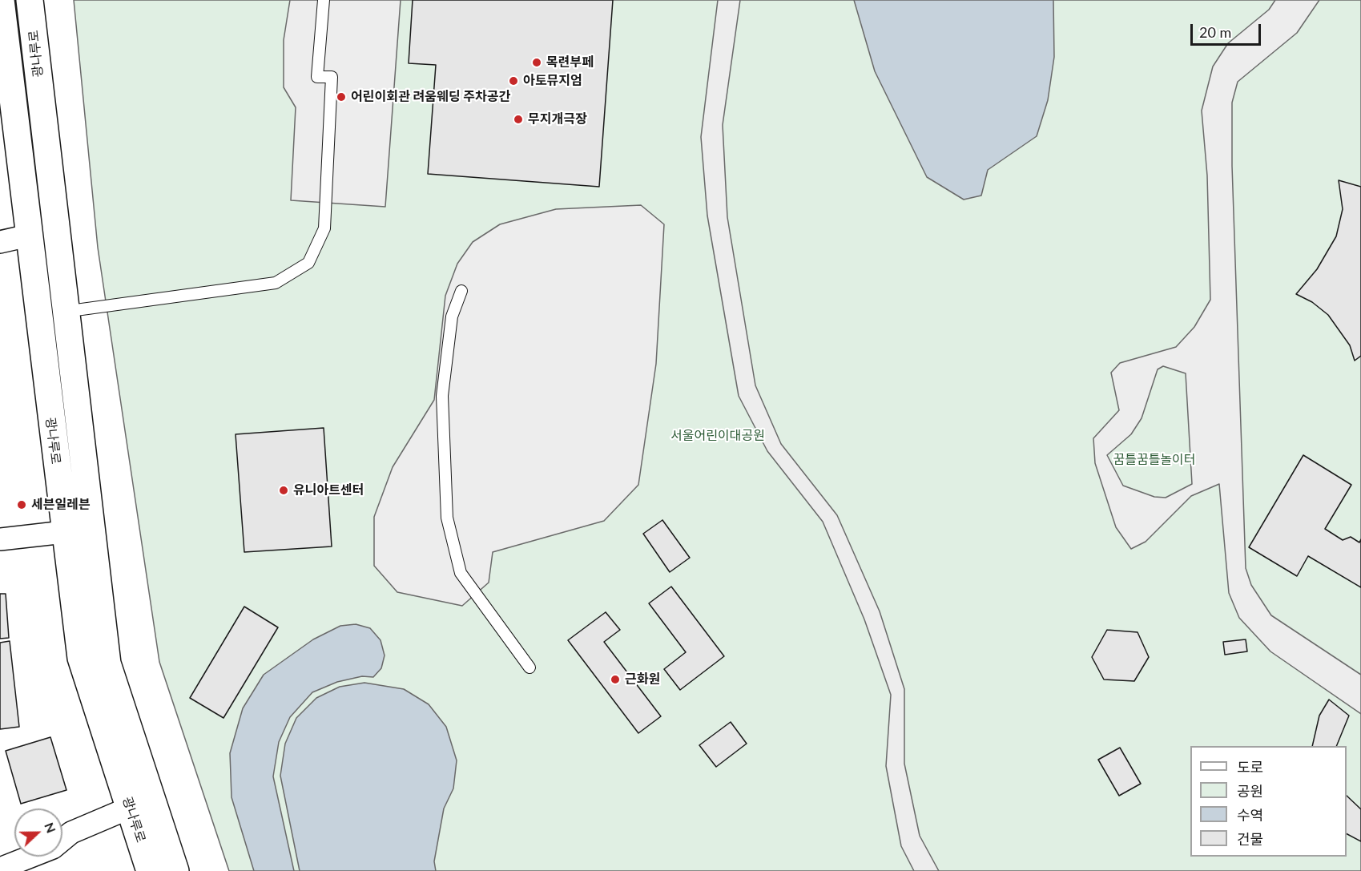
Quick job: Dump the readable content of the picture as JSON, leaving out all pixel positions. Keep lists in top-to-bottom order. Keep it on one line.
{"streets":{"main road":["광나루로"]},"parks":["서울어린이대공원","꿈틀꿈틀놀이터"],"places":["목련부페","아토뮤지엄","어린이회관 려움웨딩 주차공간","무지개극장","유니아트센터","세븐일레븐","근화원"],"legend":["도로","공원","수역","건물"],"scale_bar":"20 m","north":"right"}
